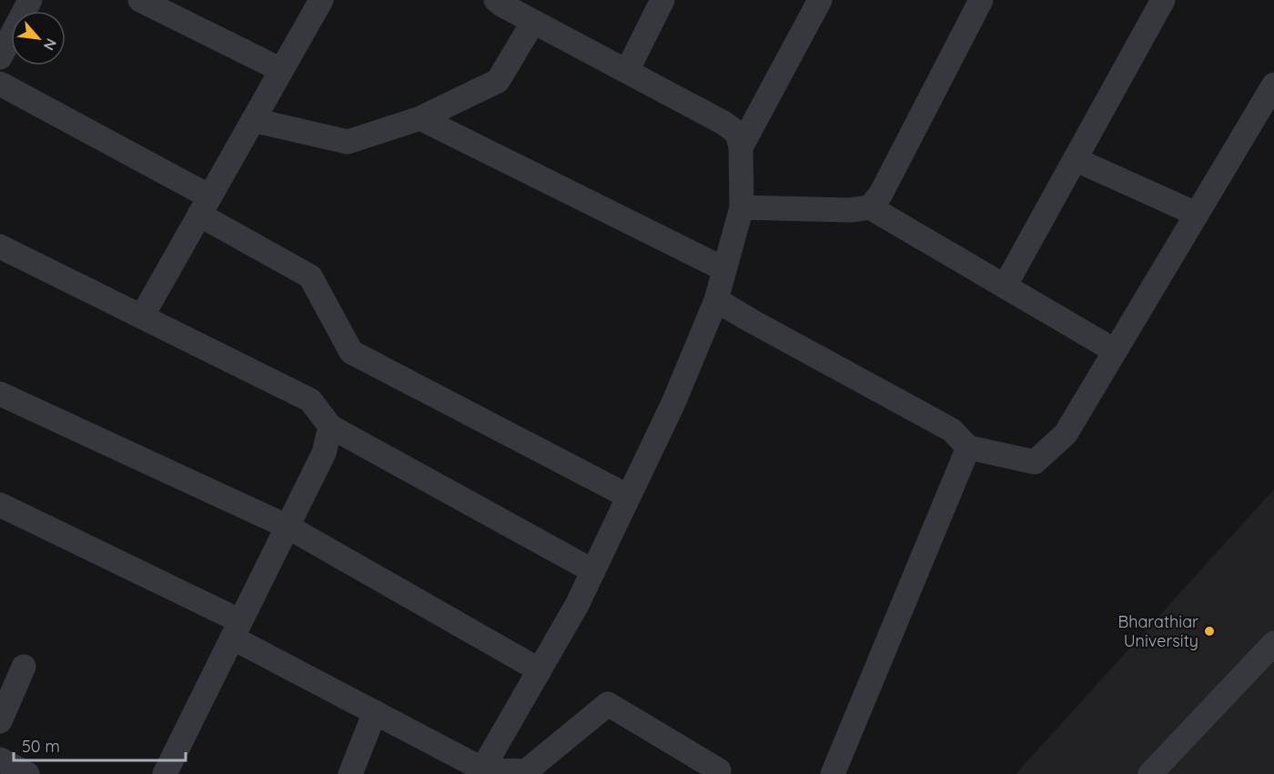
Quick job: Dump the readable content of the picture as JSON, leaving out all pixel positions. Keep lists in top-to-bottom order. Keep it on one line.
{"places":["Bharathiar University"],"scale_bar":"50 m","north":"bottom right"}
